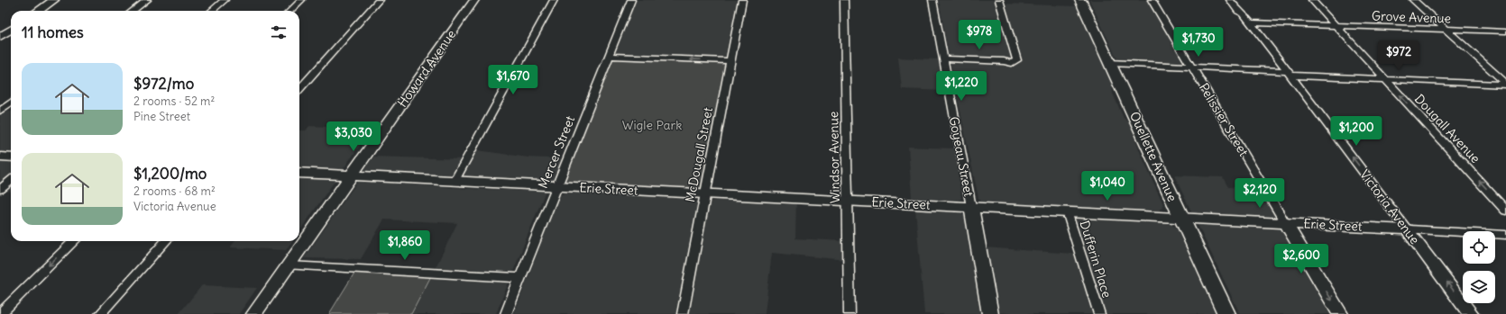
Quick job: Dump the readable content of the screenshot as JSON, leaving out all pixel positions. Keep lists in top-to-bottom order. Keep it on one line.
{"streets":{"main road":["Ouellette Avenue"],"street":["Grove Avenue","Howard Avenue","Pelissier Street","Dougall Avenue","Mercer Street","McDougall Street","Goyeau Street","Windsor Avenue","Erie Street","Victoria Avenue","Dufferin Place"]},"crossings":[["Grove Avenue","Dougall Avenue"],["Grove Avenue","Victoria Avenue"],["Howard Avenue","Erie Street"],["Pelissier Street","Erie Street"],["Mercer Street","Erie Street"],["McDougall Street","Erie Street"],["Goyeau Street","Erie Street"],["Ouellette Avenue","Erie Street"],["Windsor Avenue","Erie Street"],["Erie Street","Victoria Avenue"],["Erie Street","Dufferin Place"]],"one_way":["Dougall Avenue","Victoria Avenue"],"parks":["Wigle Park"],"page":{"heading":"11 homes","price":["$978","$1,730","$972","$1,670","$1,220","$1,200","$3,030","$1,040","$2,120","$1,860","$2,600"],"list":[{"name":"$972/mo","note":"2 rooms · 52 m² · Pine Street"},{"name":"$1,200/mo","note":"2 rooms · 68 m² · Victoria Avenue"}]}}
